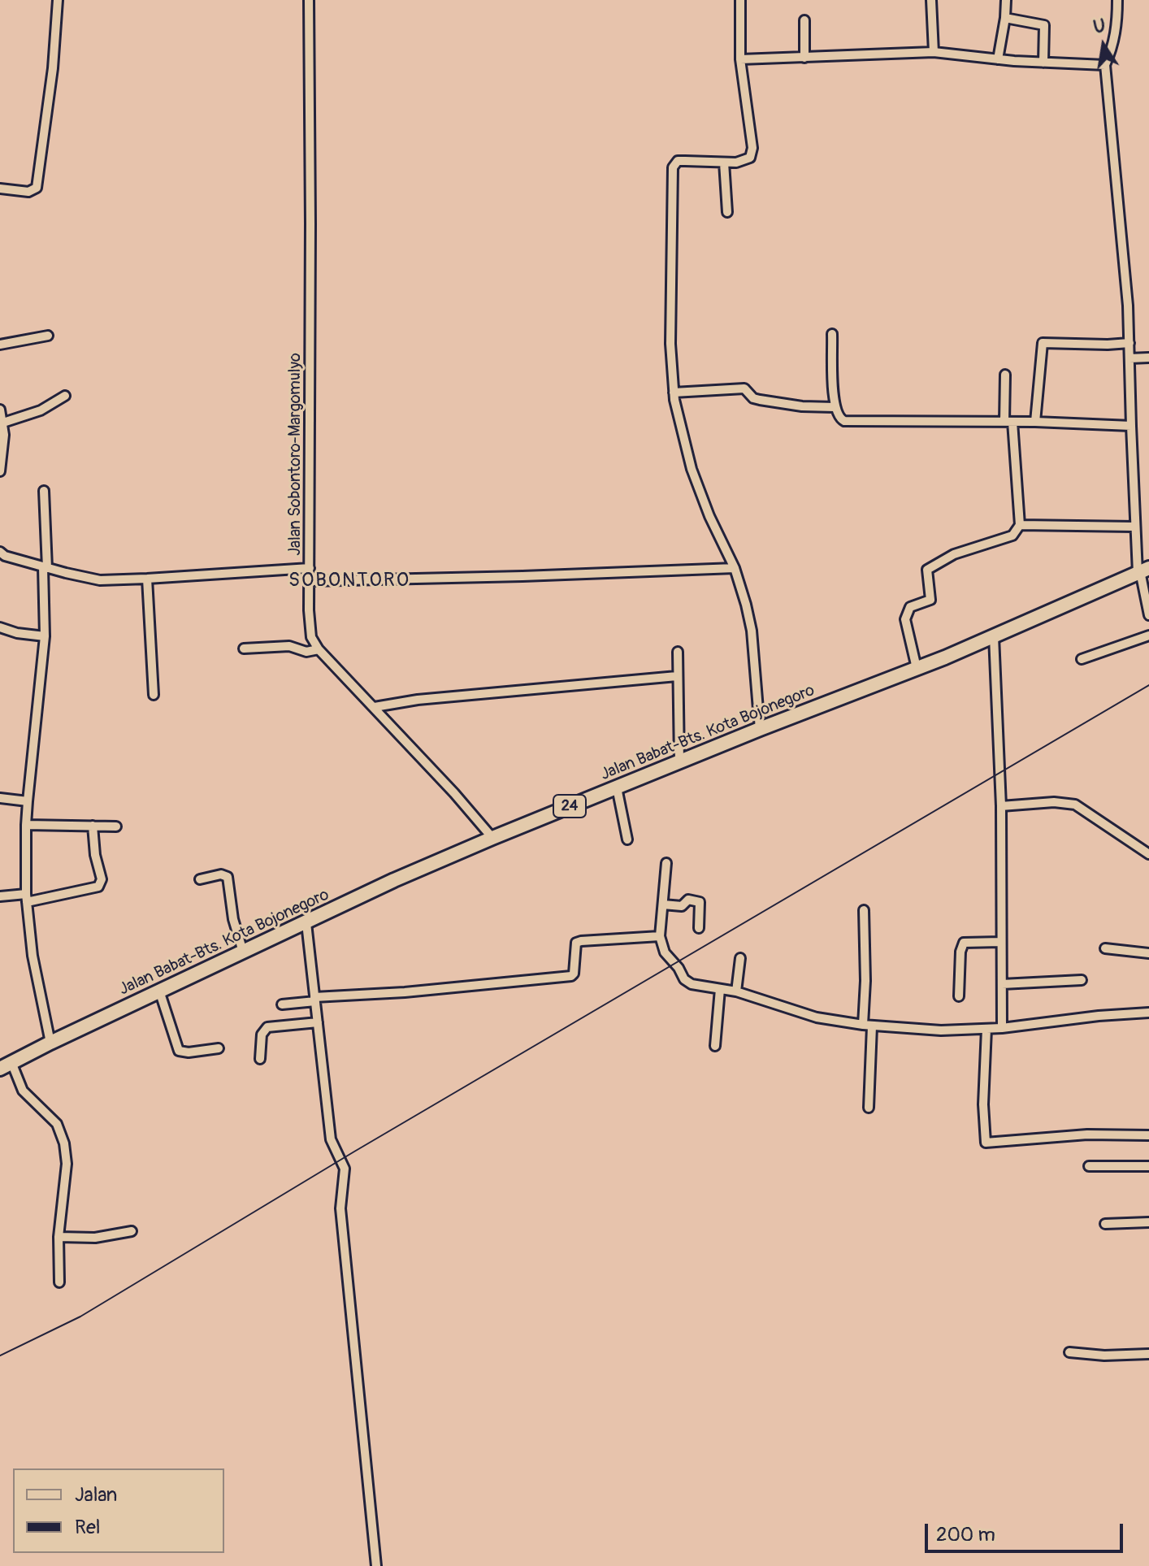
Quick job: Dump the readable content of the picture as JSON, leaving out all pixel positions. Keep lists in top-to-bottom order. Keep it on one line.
{"streets":{"highway":["Jalan Babat-Bts. Kota Bojonegoro","24"],"street":["Jalan Sobontoro-Margomulyo"]},"crossings":[["Jalan Sobontoro-Margomulyo","Jalan Babat-Bts. Kota Bojonegoro"]],"districts":["SOBONTORO"],"legend":["Jalan","Rel"],"scale_bar":"200 m","north":"top"}
